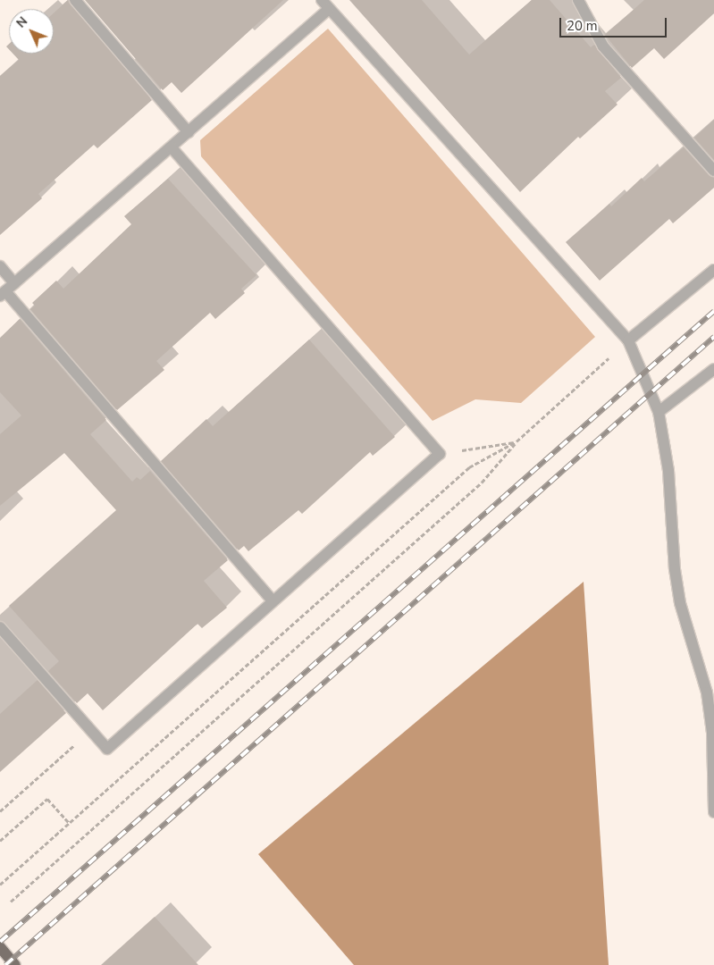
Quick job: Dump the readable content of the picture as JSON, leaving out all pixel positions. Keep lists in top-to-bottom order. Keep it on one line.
{"scale_bar":"20 m","north":"top left"}
